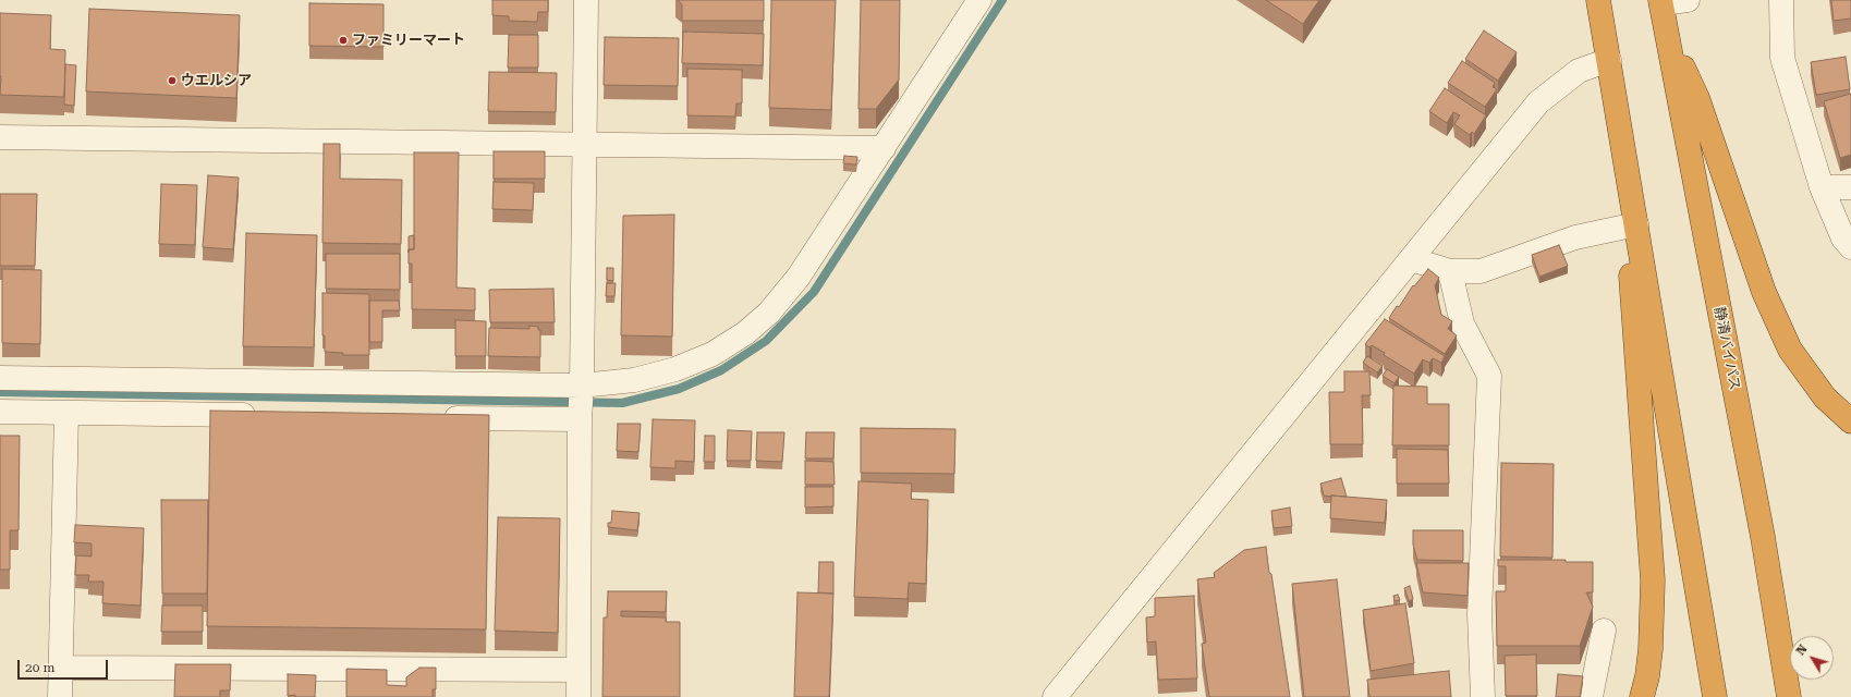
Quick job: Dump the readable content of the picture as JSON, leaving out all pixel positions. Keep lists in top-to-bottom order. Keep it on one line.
{"streets":{"highway":["静清バイパス"]},"places":["ファミリーマート","ウエルシア"],"scale_bar":"20 m","north":"top left"}
